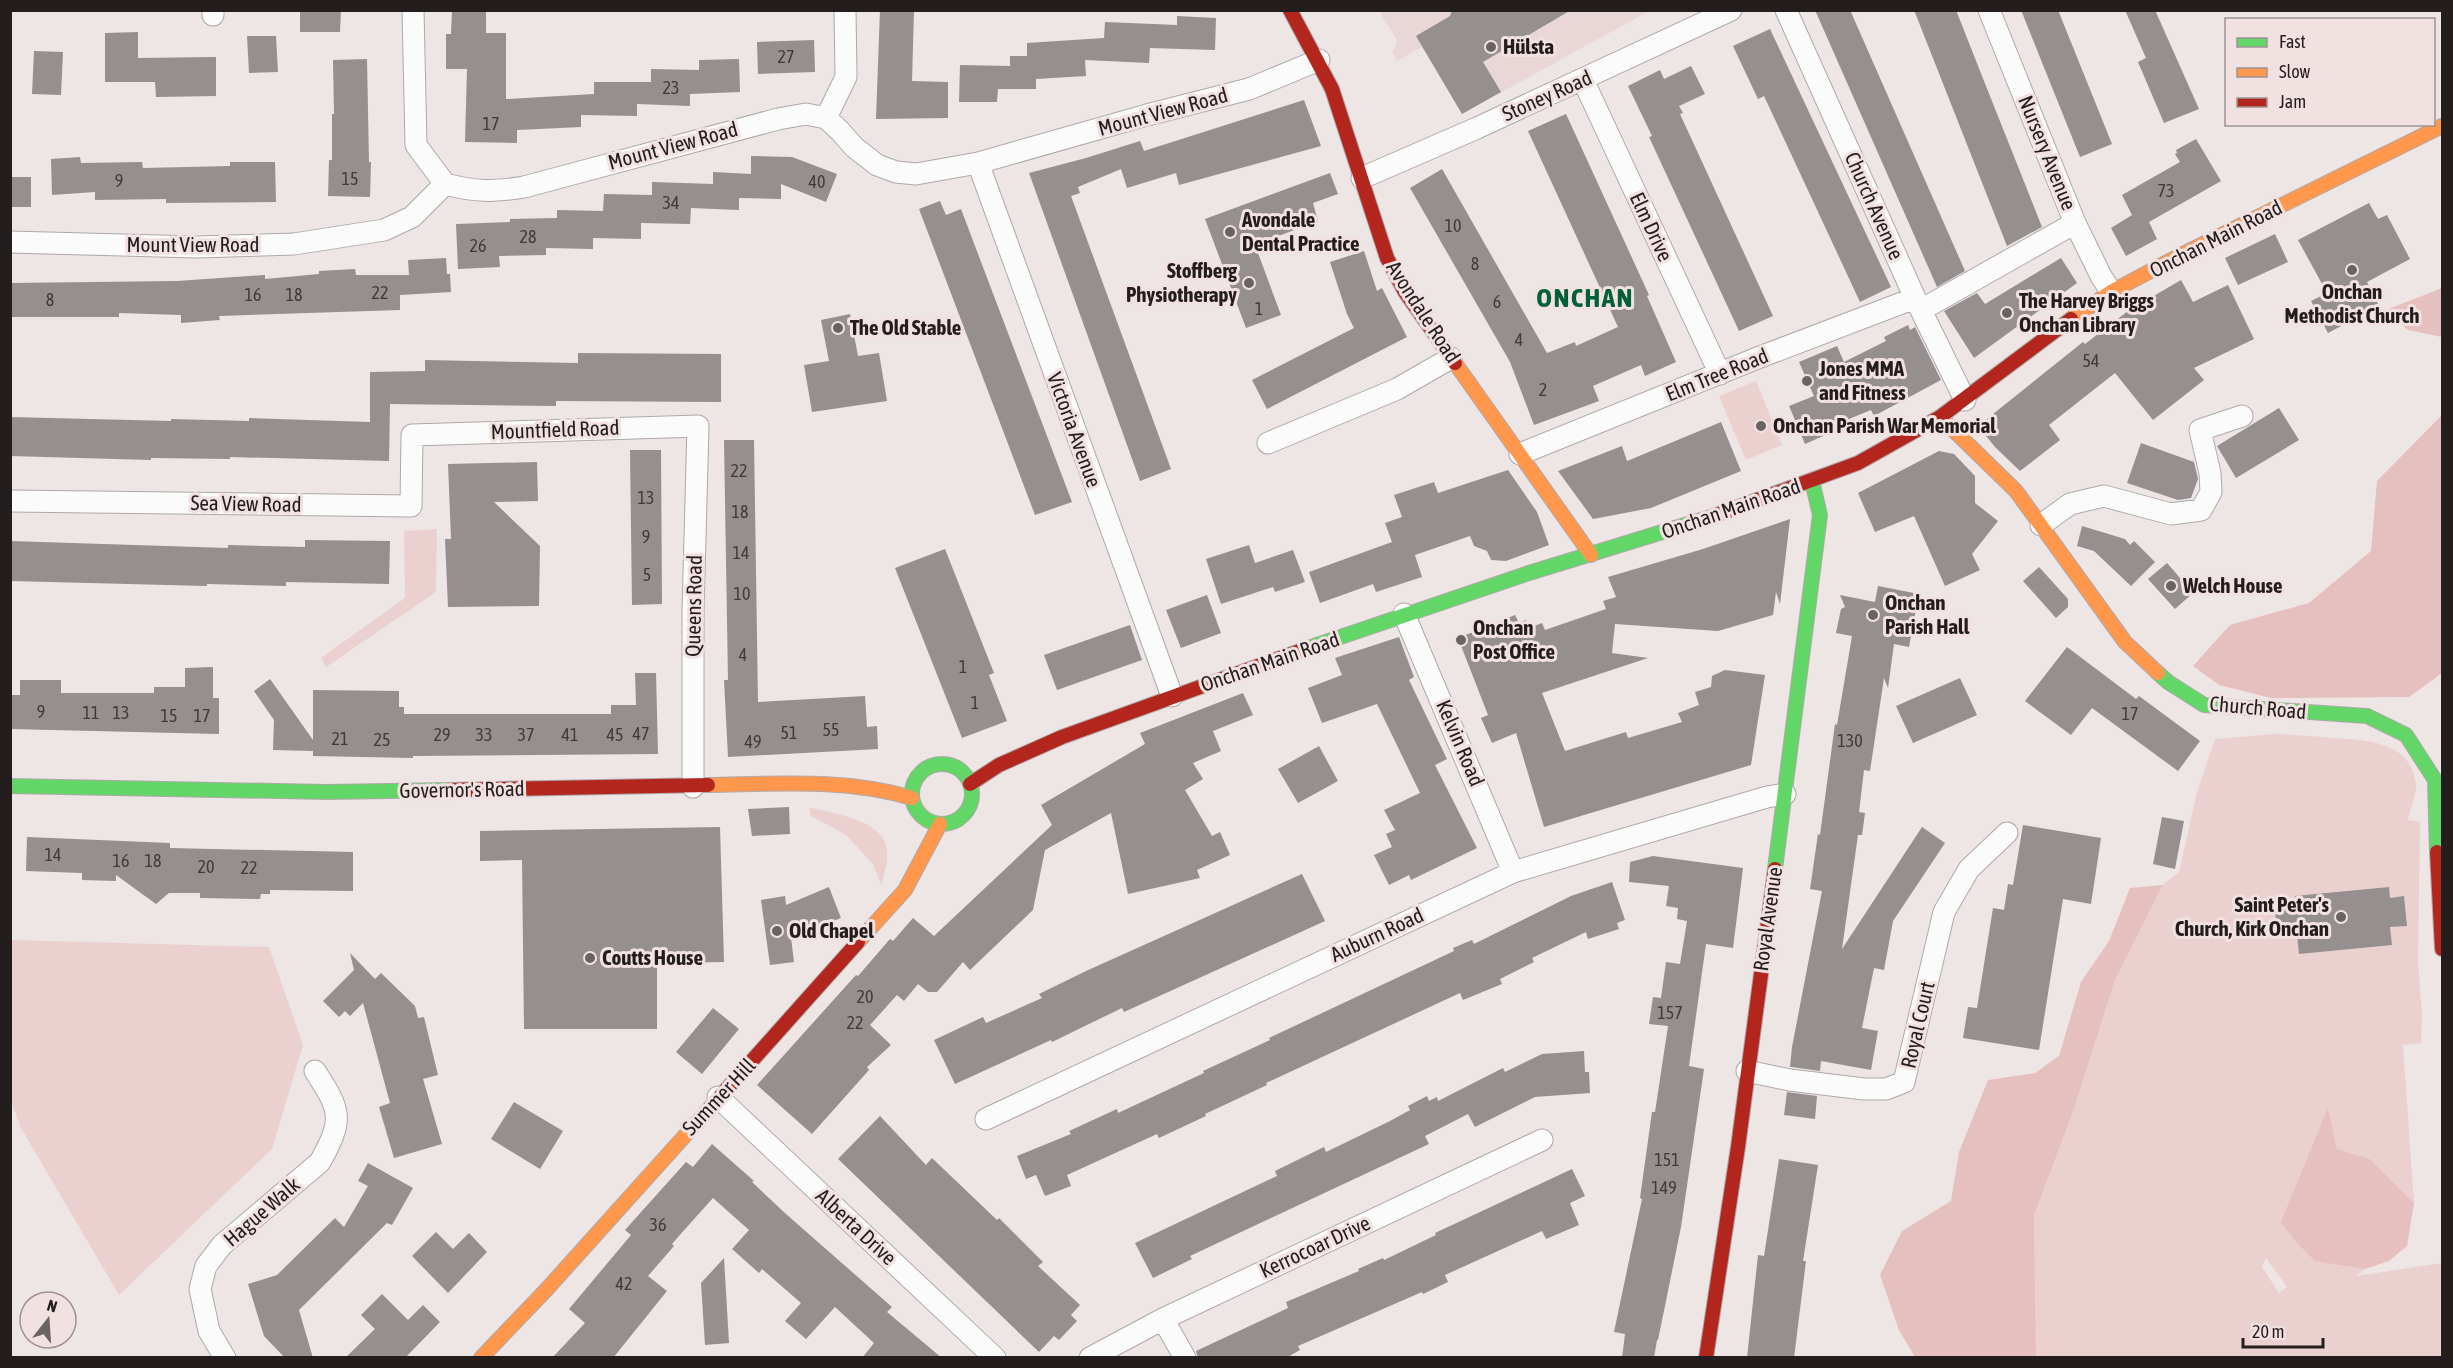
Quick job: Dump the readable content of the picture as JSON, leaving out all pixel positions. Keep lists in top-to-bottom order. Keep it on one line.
{"streets":{"main road":["Onchan Main Road","Avondale Road","Church Road","Governor's Road","Royal Avenue","Summer Hill"],"street":["Stoney Road","Mount View Road","Nursery Avenue","Church Avenue","Elm Drive","Elm Tree Road","Mountfield Road","Victoria Avenue","Sea View Road","Queens Road","Kelvin Road","Auburn Road","Royal Court","Hague Walk","Alberta Drive","Kerrocoar Drive"]},"crossings":[["Stoney Road","Elm Drive"],["Stoney Road","Avondale Road"],["Mount View Road","Avondale Road"],["Mount View Road","Victoria Avenue"],["Nursery Avenue","Onchan Main Road"],["Nursery Avenue","Elm Tree Road"],["Church Avenue","Onchan Main Road"],["Church Avenue","Elm Tree Road"],["Elm Drive","Elm Tree Road"],["Onchan Main Road","Avondale Road"],["Onchan Main Road","Victoria Avenue"],["Onchan Main Road","Church Road"],["Onchan Main Road","Kelvin Road"],["Onchan Main Road","Governor's Road"],["Onchan Main Road","Royal Avenue"],["Onchan Main Road","Summer Hill"],["Avondale Road","Elm Tree Road"],["Mountfield Road","Sea View Road"],["Mountfield Road","Queens Road"],["Queens Road","Governor's Road"],["Kelvin Road","Auburn Road"],["Governor's Road","Summer Hill"],["Royal Avenue","Auburn Road"],["Royal Avenue","Royal Court"],["Summer Hill","Alberta Drive"]],"districts":["ONCHAN"],"places":["Hülsta","Avondale Dental Practice","Onchan Methodist Church","Stoffberg Physiotherapy","The Harvey Briggs Onchan Library","The Old Stable","Jones MMA and Fitness","Onchan Parish War Memorial","Welch House","Onchan Parish Hall","Onchan Post Office","Saint Peter's Church, Kirk Onchan","Old Chapel","Coutts House"],"house_numbers":["27","23","17","15","9","40","73","34","10","28","26","8","22","16","18","8","6","1","4","54","2","22","13","18","9","14","5","10","4","1","1","9","11","13","17","15","17","55","51","47","29","33","37","41","45","21","25","130","49","14","16","18","20","22","20","157","22","151","149","36","42"],"legend":["Fast","Slow","Jam"],"scale_bar":"20 m","north":"top"}
